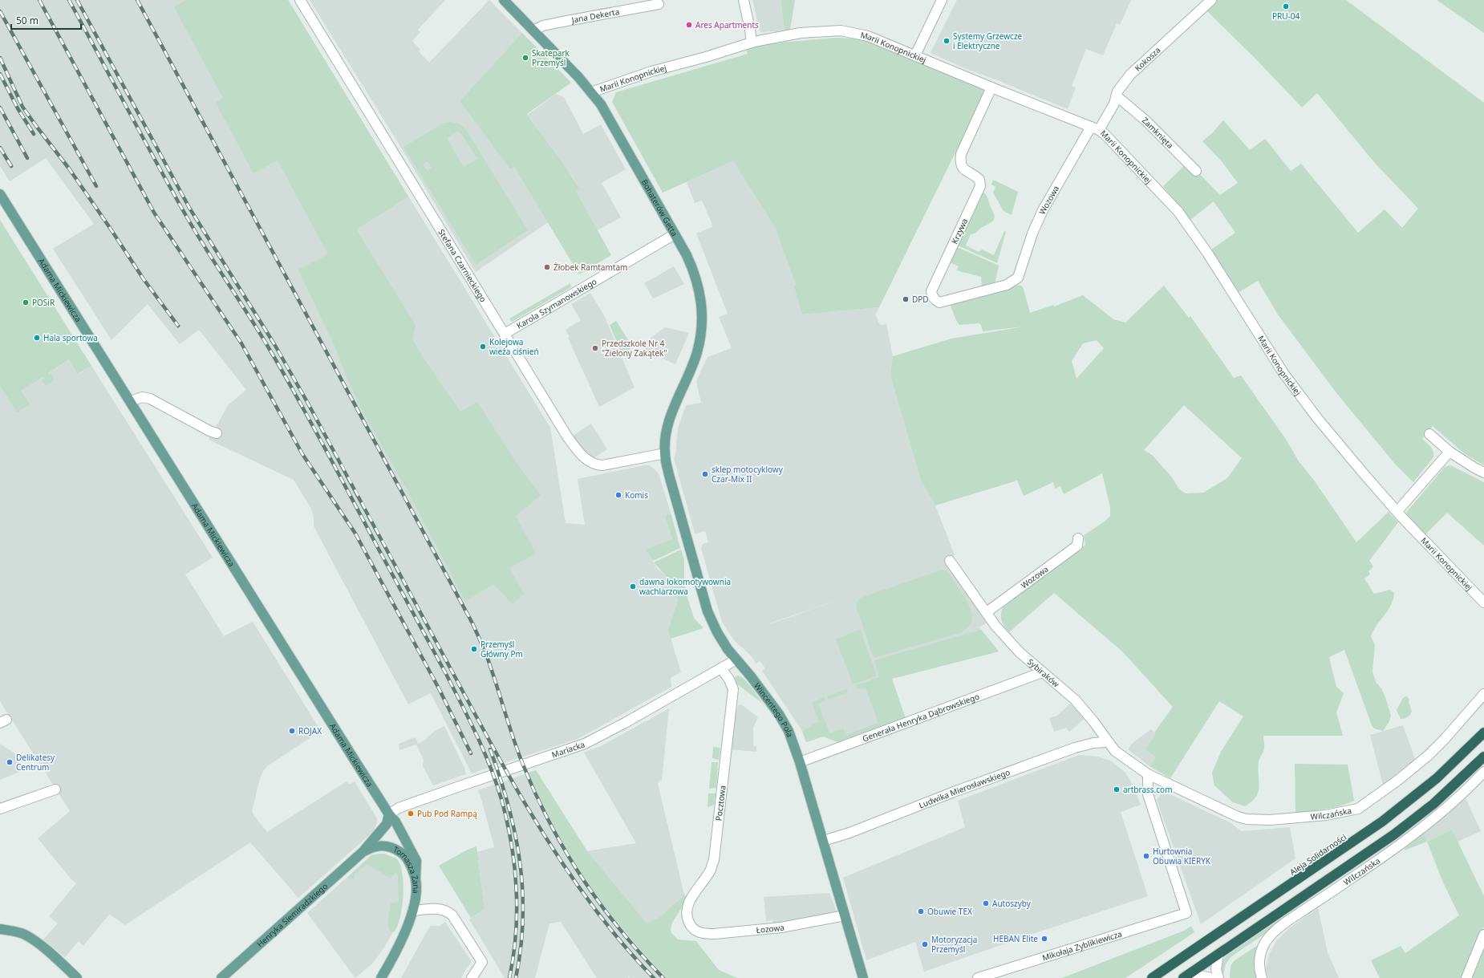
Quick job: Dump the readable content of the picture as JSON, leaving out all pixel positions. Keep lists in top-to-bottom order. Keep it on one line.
{"streets":{"highway":["Aleja Solidarności"],"main road":["Bohaterów Getta","Adama Mickiewicza","Wincentego Pola","Tomasza Zana","Henryka Siemiradzkiego"],"street":["Jana Dekerta","Marii Konopnickiej","Kokosza","Zamknięta","Wozowa","Krzywa","Stefana Czarnieckiego","Karola Szymanowskiego","Sybiraków","Generała Henryka Dąbrowskiego","Mariacka","Ludwika Mierosławskiego","Pocztowa","Wilczańska","WiIczańska","Łozowa","Mikołaja Zyblikiewicza"]},"crossings":[["Jana Dekerta","Bohaterów Getta"],["Marii Konopnickiej","Kokosza"],["Marii Konopnickiej","Wozowa"],["Marii Konopnickiej","Bohaterów Getta"],["Marii Konopnickiej","Krzywa"],["Kokosza","Zamknięta"],["Kokosza","Wozowa"],["Wozowa","Krzywa"],["Wozowa","Sybiraków"],["Bohaterów Getta","Stefana Czarnieckiego"],["Bohaterów Getta","Karola Szymanowskiego"],["Bohaterów Getta","Wincentego Pola"],["Stefana Czarnieckiego","Karola Szymanowskiego"],["Stefana Czarnieckiego","Wincentego Pola"],["Adama Mickiewicza","Mariacka"],["Adama Mickiewicza","Tomasza Zana"],["Sybiraków","Generała Henryka Dąbrowskiego"],["Sybiraków","Ludwika Mierosławskiego"],["Sybiraków","Wilczańska"],["Sybiraków","Mikołaja Zyblikiewicza"],["Wincentego Pola","Generała Henryka Dąbrowskiego"],["Wincentego Pola","Mariacka"],["Wincentego Pola","Ludwika Mierosławskiego"],["Wincentego Pola","Łozowa"],["Mariacka","Pocztowa"],["Pocztowa","Łozowa"],["Tomasza Zana","Henryka Siemiradzkiego"]],"places":["PRU-04","Ares Apartments","Systemy Grzewcze i Elektryczne","Skatepark Przemyśl","Żłobek Ramtamtam","DPD","POSiR","Hala sportowa","Kolejowa wieża ciśnień","Przedszkole Nr 4 \"Zielony Zakątek\"","sklep motocyklowy Czar-Mix II","Komis","dawna lokomotywownia wachlarzowa","Przemyśl Główny Pm","ROJAX","Delikatesy Centrum","artbrass.com","Pub Pod Rampą","Hurtownia Obuwia KIERYK","Autoszyby","Obuwie TEX","HEBAN Elite","Motoryzacja Przemyśl"],"scale_bar":"50 m"}
